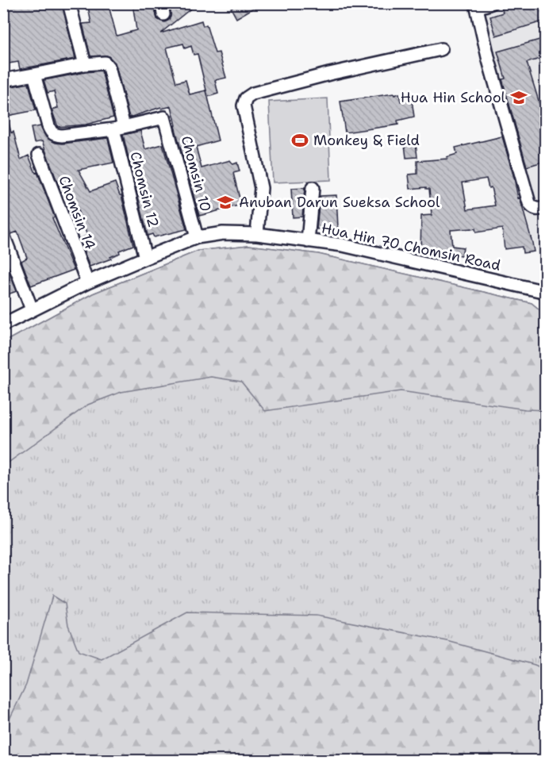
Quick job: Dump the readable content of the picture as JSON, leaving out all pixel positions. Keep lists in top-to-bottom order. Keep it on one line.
{"streets":{"street":["Chomsin 10","Chomsin 12","Chomsin 14","Hua Hin 70 Chomsin Road"]},"crossings":[["Chomsin 10","Chomsin 12"],["Chomsin 10","Hua Hin 70 Chomsin Road"],["Chomsin 12","Hua Hin 70 Chomsin Road"],["Chomsin 14","Hua Hin 70 Chomsin Road"]],"places":{"school or university":["Hua Hin School","Anuban Darun Sueksa School"],"sports":["Monkey & Field"]}}
